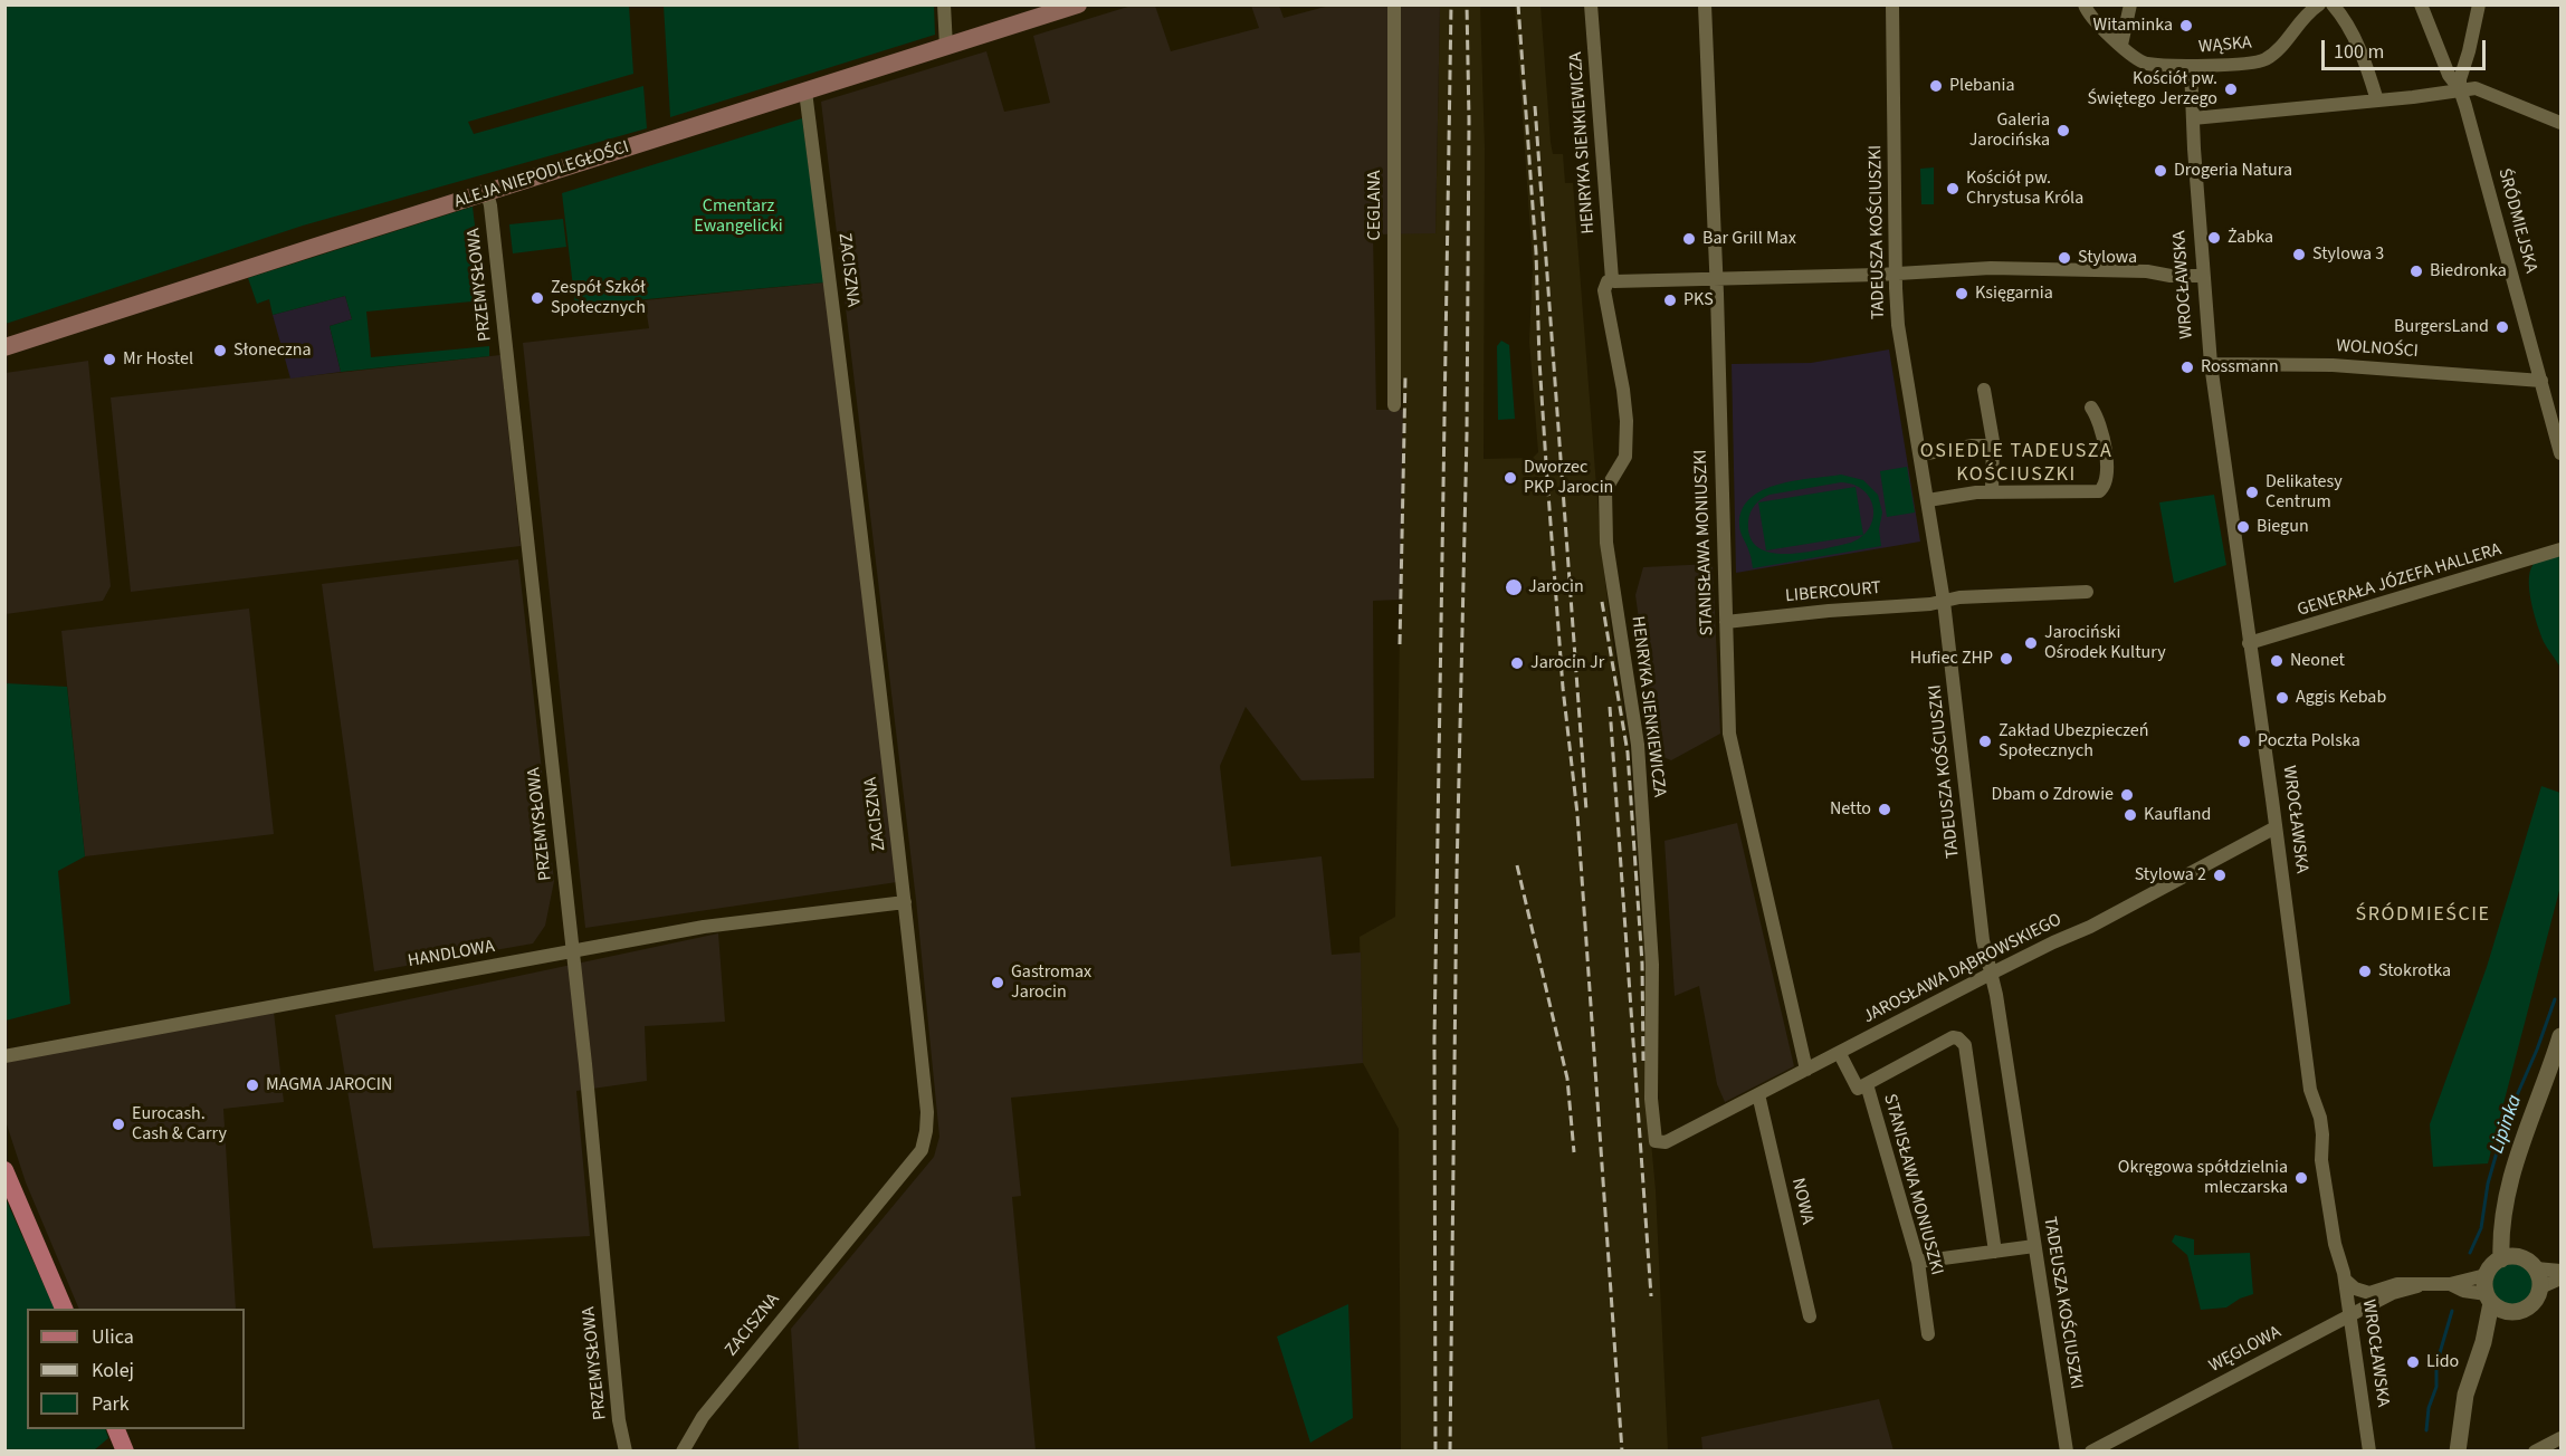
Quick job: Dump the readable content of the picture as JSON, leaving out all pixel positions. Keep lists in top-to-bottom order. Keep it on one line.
{"streets":{"main road":["ALEJA NIEPODLEGŁOŚCI"],"street":["WĄSKA","HENRYKA SIENKIEWICZA","CEGLANA","ŚRÓDMIEJSKA","TADEUSZA KOŚCIUSZKI","ZACISZNA","PRZEMYSŁOWA","WROCŁAWSKA","WOLNOŚCI","STANISŁAWA MONIUSZKI","GENERAŁA JÓZEFA HALLERA","LIBERCOURT","HANDLOWA","JAROSŁAWA DĄBROWSKIEGO","NOWA","WĘGLOWA"]},"crossings":[["WĄSKA","WROCŁAWSKA"],["HENRYKA SIENKIEWICZA","JAROSŁAWA DĄBROWSKIEGO"],["ALEJA NIEPODLEGŁOŚCI","ZACISZNA"],["ALEJA NIEPODLEGŁOŚCI","PRZEMYSŁOWA"],["ŚRÓDMIEJSKA","WOLNOŚCI"],["TADEUSZA KOŚCIUSZKI","LIBERCOURT"],["TADEUSZA KOŚCIUSZKI","JAROSŁAWA DĄBROWSKIEGO"],["ZACISZNA","HANDLOWA"],["PRZEMYSŁOWA","HANDLOWA"],["WROCŁAWSKA","WOLNOŚCI"],["WROCŁAWSKA","GENERAŁA JÓZEFA HALLERA"],["WROCŁAWSKA","JAROSŁAWA DĄBROWSKIEGO"],["WROCŁAWSKA","WĘGLOWA"],["STANISŁAWA MONIUSZKI","LIBERCOURT"],["STANISŁAWA MONIUSZKI","JAROSŁAWA DĄBROWSKIEGO"],["JAROSŁAWA DĄBROWSKIEGO","NOWA"]],"districts":["OSIEDLE TADEUSZA KOŚCIUSZKI","ŚRÓDMIEŚCIE"],"water":["Lipinka"],"parks":["Cmentarz Ewangelicki"],"places":["Witaminka","Plebania","Kościół pw. Świętego Jerzego","Galeria Jarocińska","Drogeria Natura","Kościół pw. Chrystusa Króla","Żabka","Bar Grill Max","Stylowa 3","Stylowa","Biedronka","Księgarnia","Zespół Szkół Społecznych","PKS","BurgersLand","Słoneczna","Mr Hostel","Rossmann","Dworzec PKP Jarocin","Delikatesy Centrum","Biegun","Jarocin","Jarociński Ośrodek Kultury","Hufiec ZHP","Neonet","Jarocin Jr","Aggis Kebab","Zakład Ubezpieczeń Społecznych","Poczta Polska","Dbam o Zdrowie","Netto","Kaufland","Stylowa 2","Stokrotka","Gastromax Jarocin","MAGMA JAROCIN","Eurocash. Cash & Carry","Okręgowa spółdzielnia mleczarska","Lido"],"legend":["Ulica","Kolej","Park"],"scale_bar":"100 m"}
